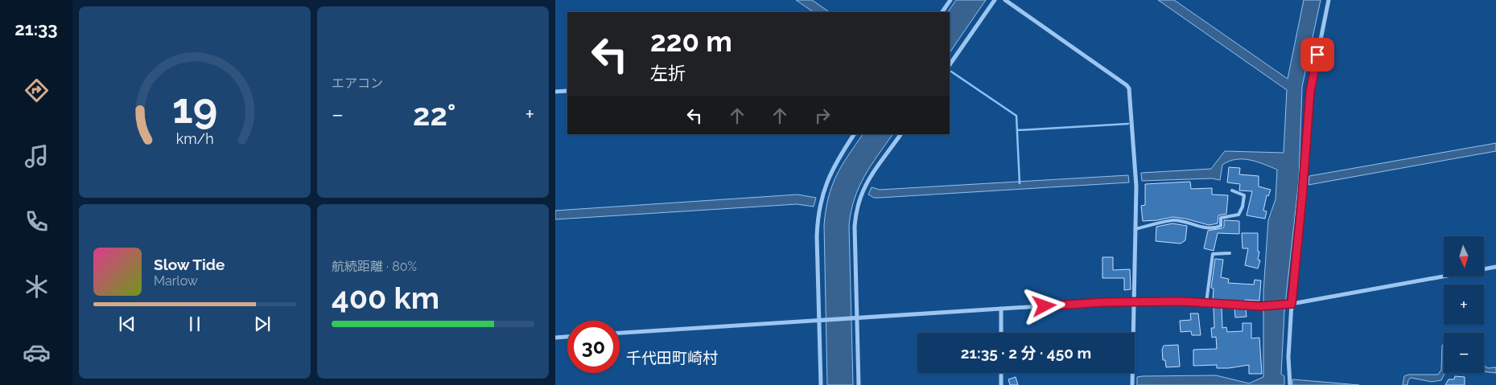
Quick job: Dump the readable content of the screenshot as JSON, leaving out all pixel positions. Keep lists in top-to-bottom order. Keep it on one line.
{"districts":["千代田町崎村"],"north":"bottom","page":{"tabs":"21:33","tile":["エアコン",["航続距離 · 80%","400 km"]],"turn":["220 m","左折"],"heat":["−","22°","+"],"map_buttons":["+","−"],"song":["Slow Tide","Marlow"],"limit":"30","trip":"21:35 · 2 分 · 450 m","gauge":["19","km/h"]}}
